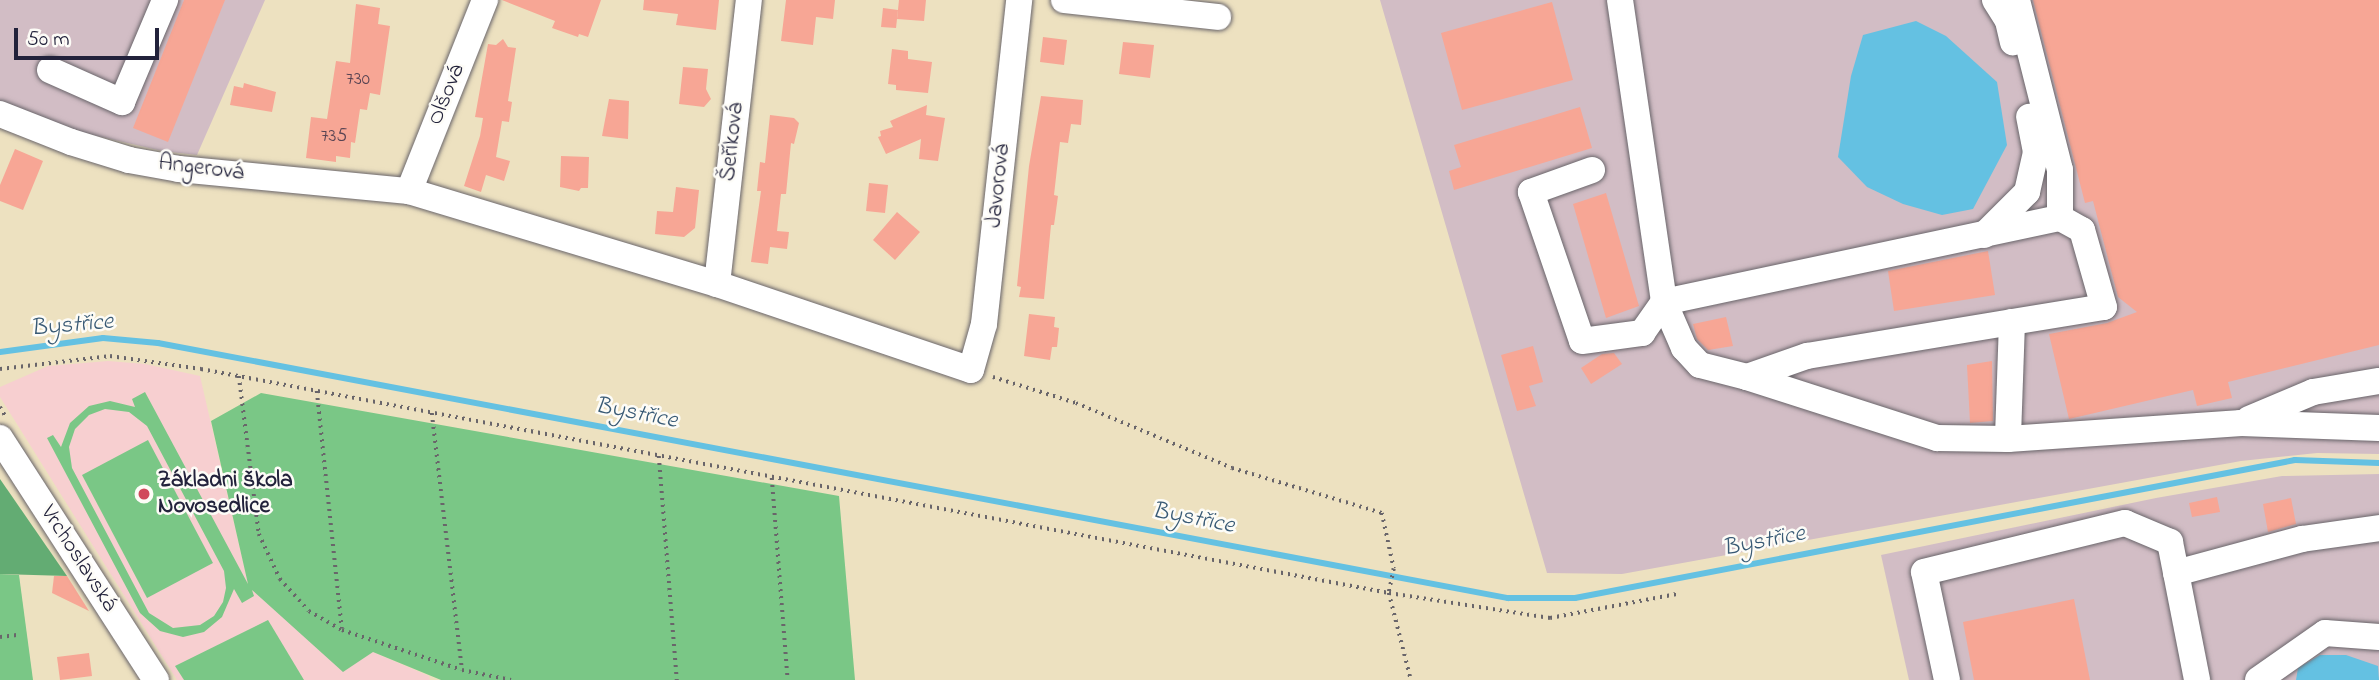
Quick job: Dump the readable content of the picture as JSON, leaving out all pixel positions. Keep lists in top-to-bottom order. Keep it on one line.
{"streets":{"street":["Olšová","Šeříková","Angerová","Javorová","Vrchoslavská"]},"crossings":[["Olšová","Angerová"],["Šeříková","Angerová"],["Angerová","Javorová"]],"water":["Bystřice"],"places":["Základni škola Novosedlice"],"house_numbers":["730","735"],"scale_bar":"50 m"}
